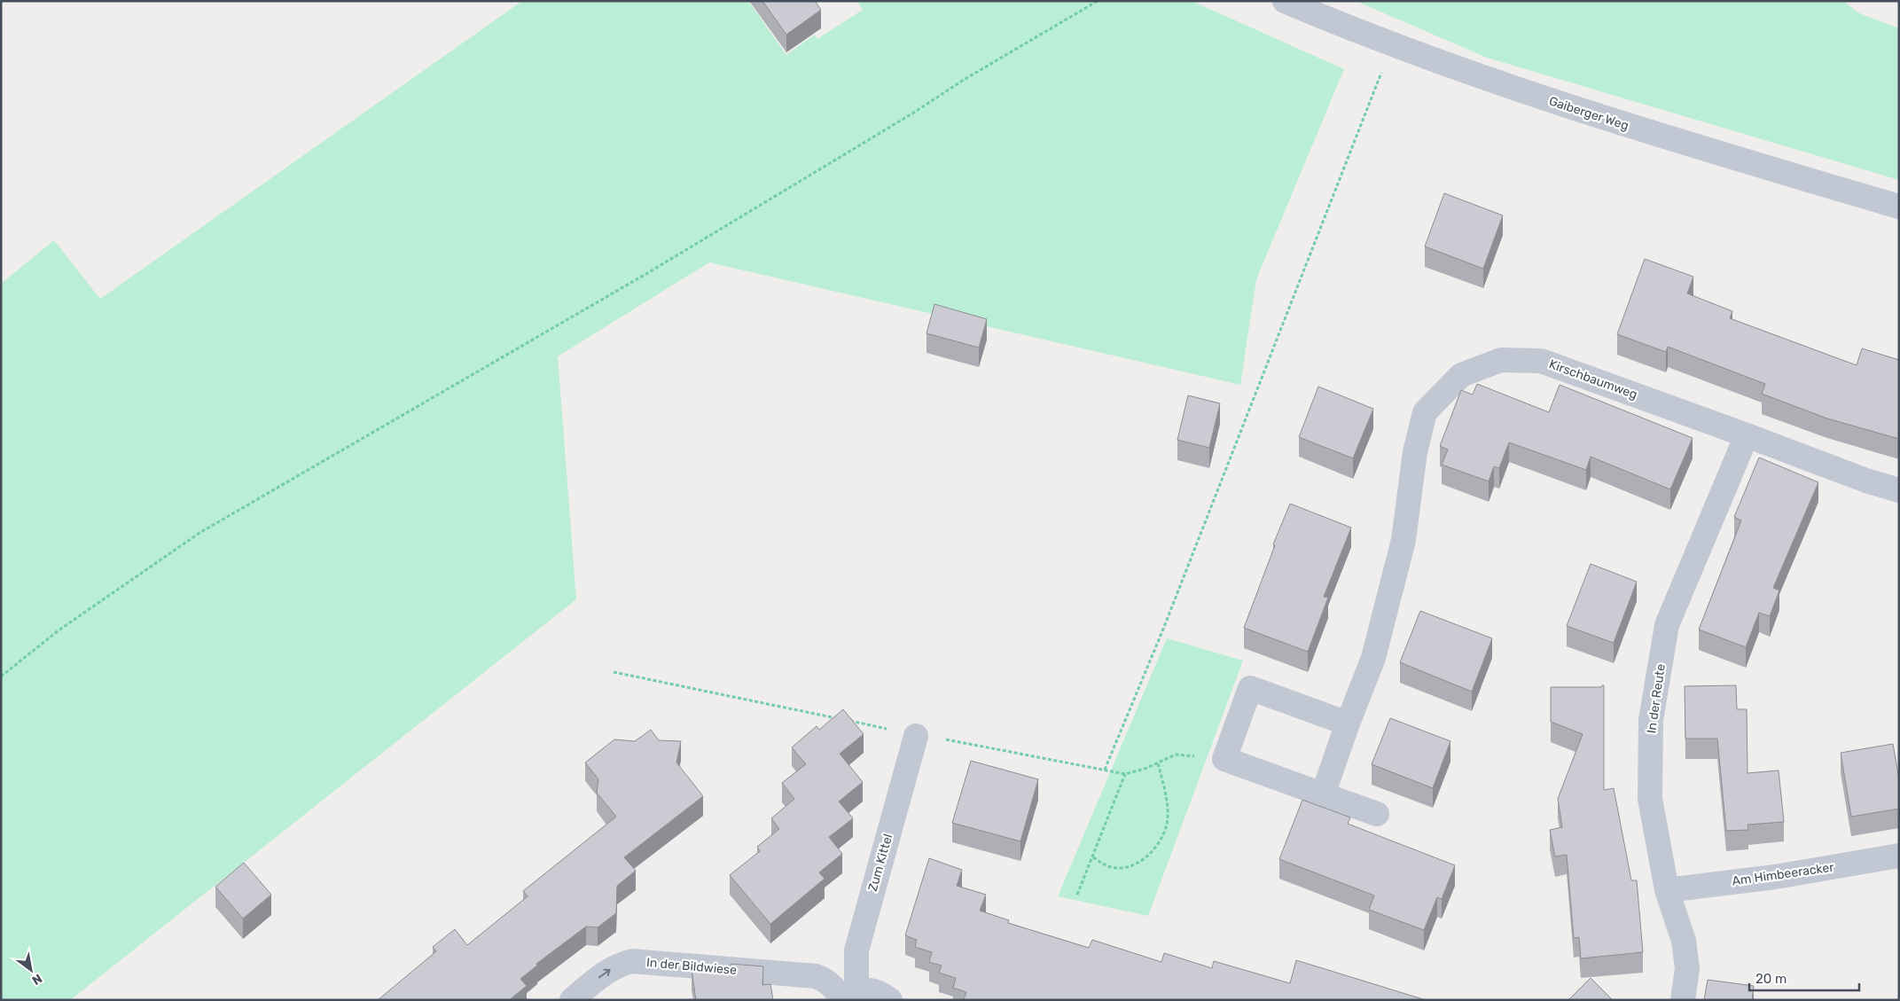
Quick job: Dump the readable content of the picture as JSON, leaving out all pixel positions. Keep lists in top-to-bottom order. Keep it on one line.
{"streets":{"street":["Gaiberger Weg","Kirschbaumweg","In der Reute","Zum Kittel","Am Himbeeracker","In der Bildwiese"]},"crossings":[["Kirschbaumweg","In der Reute"],["In der Reute","Am Himbeeracker"],["Zum Kittel","In der Bildwiese"]],"one_way":["In der Bildwiese"],"scale_bar":"20 m","north":"bottom right"}
